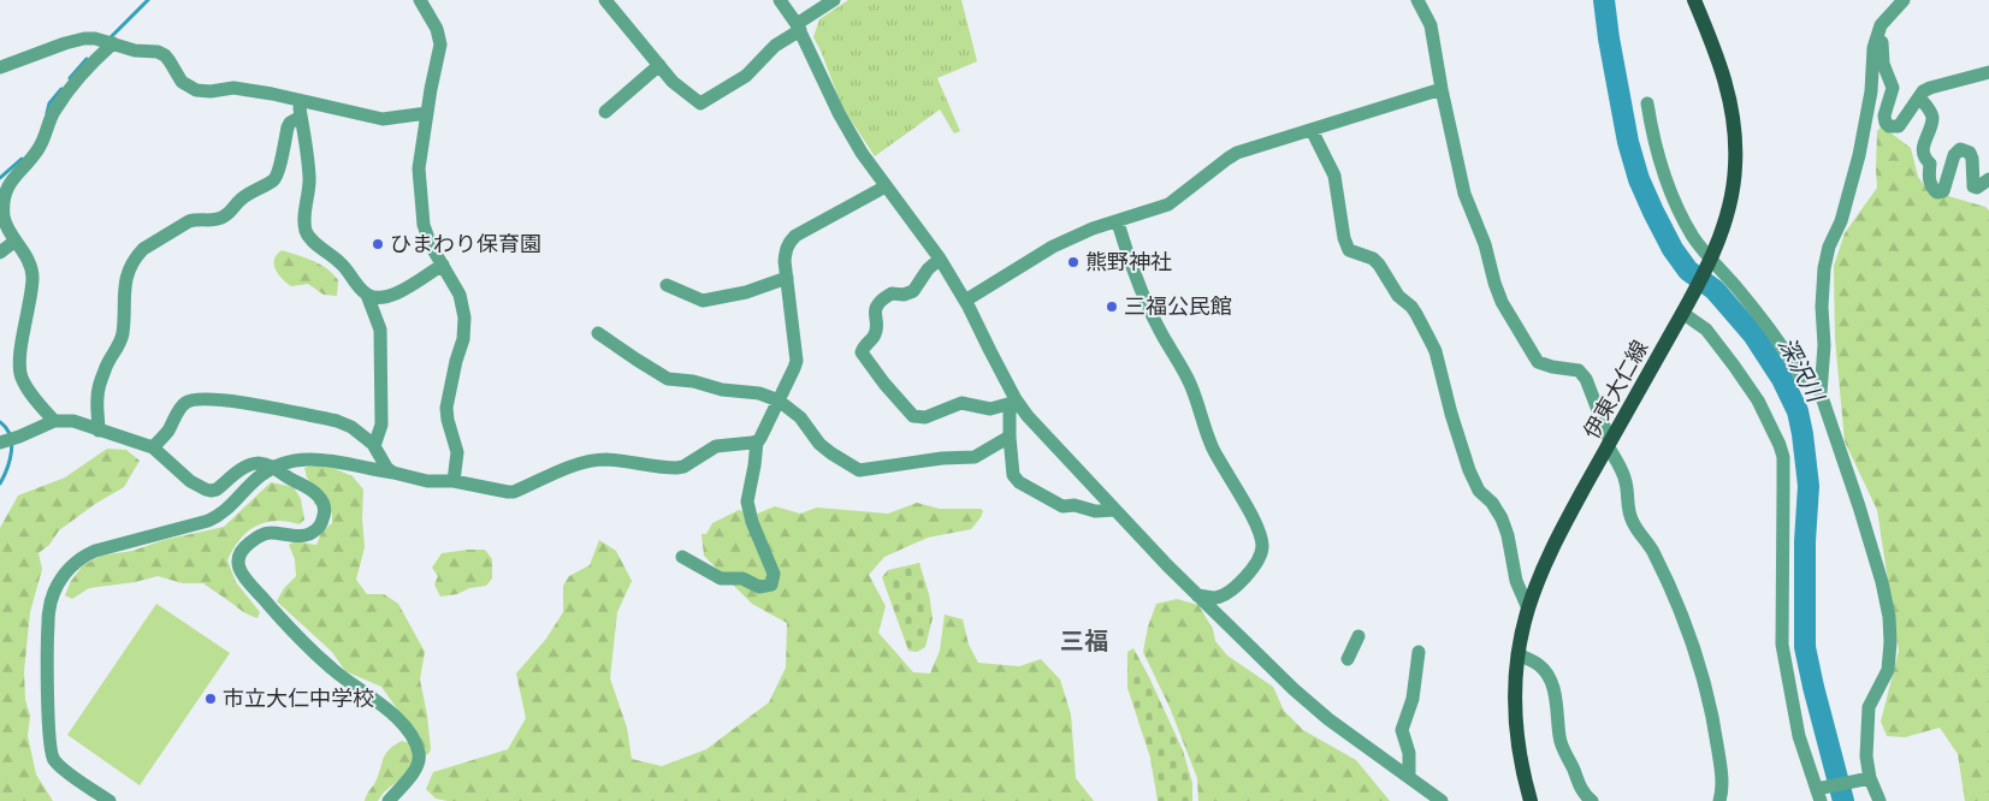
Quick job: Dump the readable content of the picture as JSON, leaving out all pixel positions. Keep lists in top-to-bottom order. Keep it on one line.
{"streets":{"main road":["伊東大仁線"]},"districts":["三福"],"water":["深沢川"],"places":["ひまわり保育園","熊野神社","三福公民館","市立大仁中学校"]}
